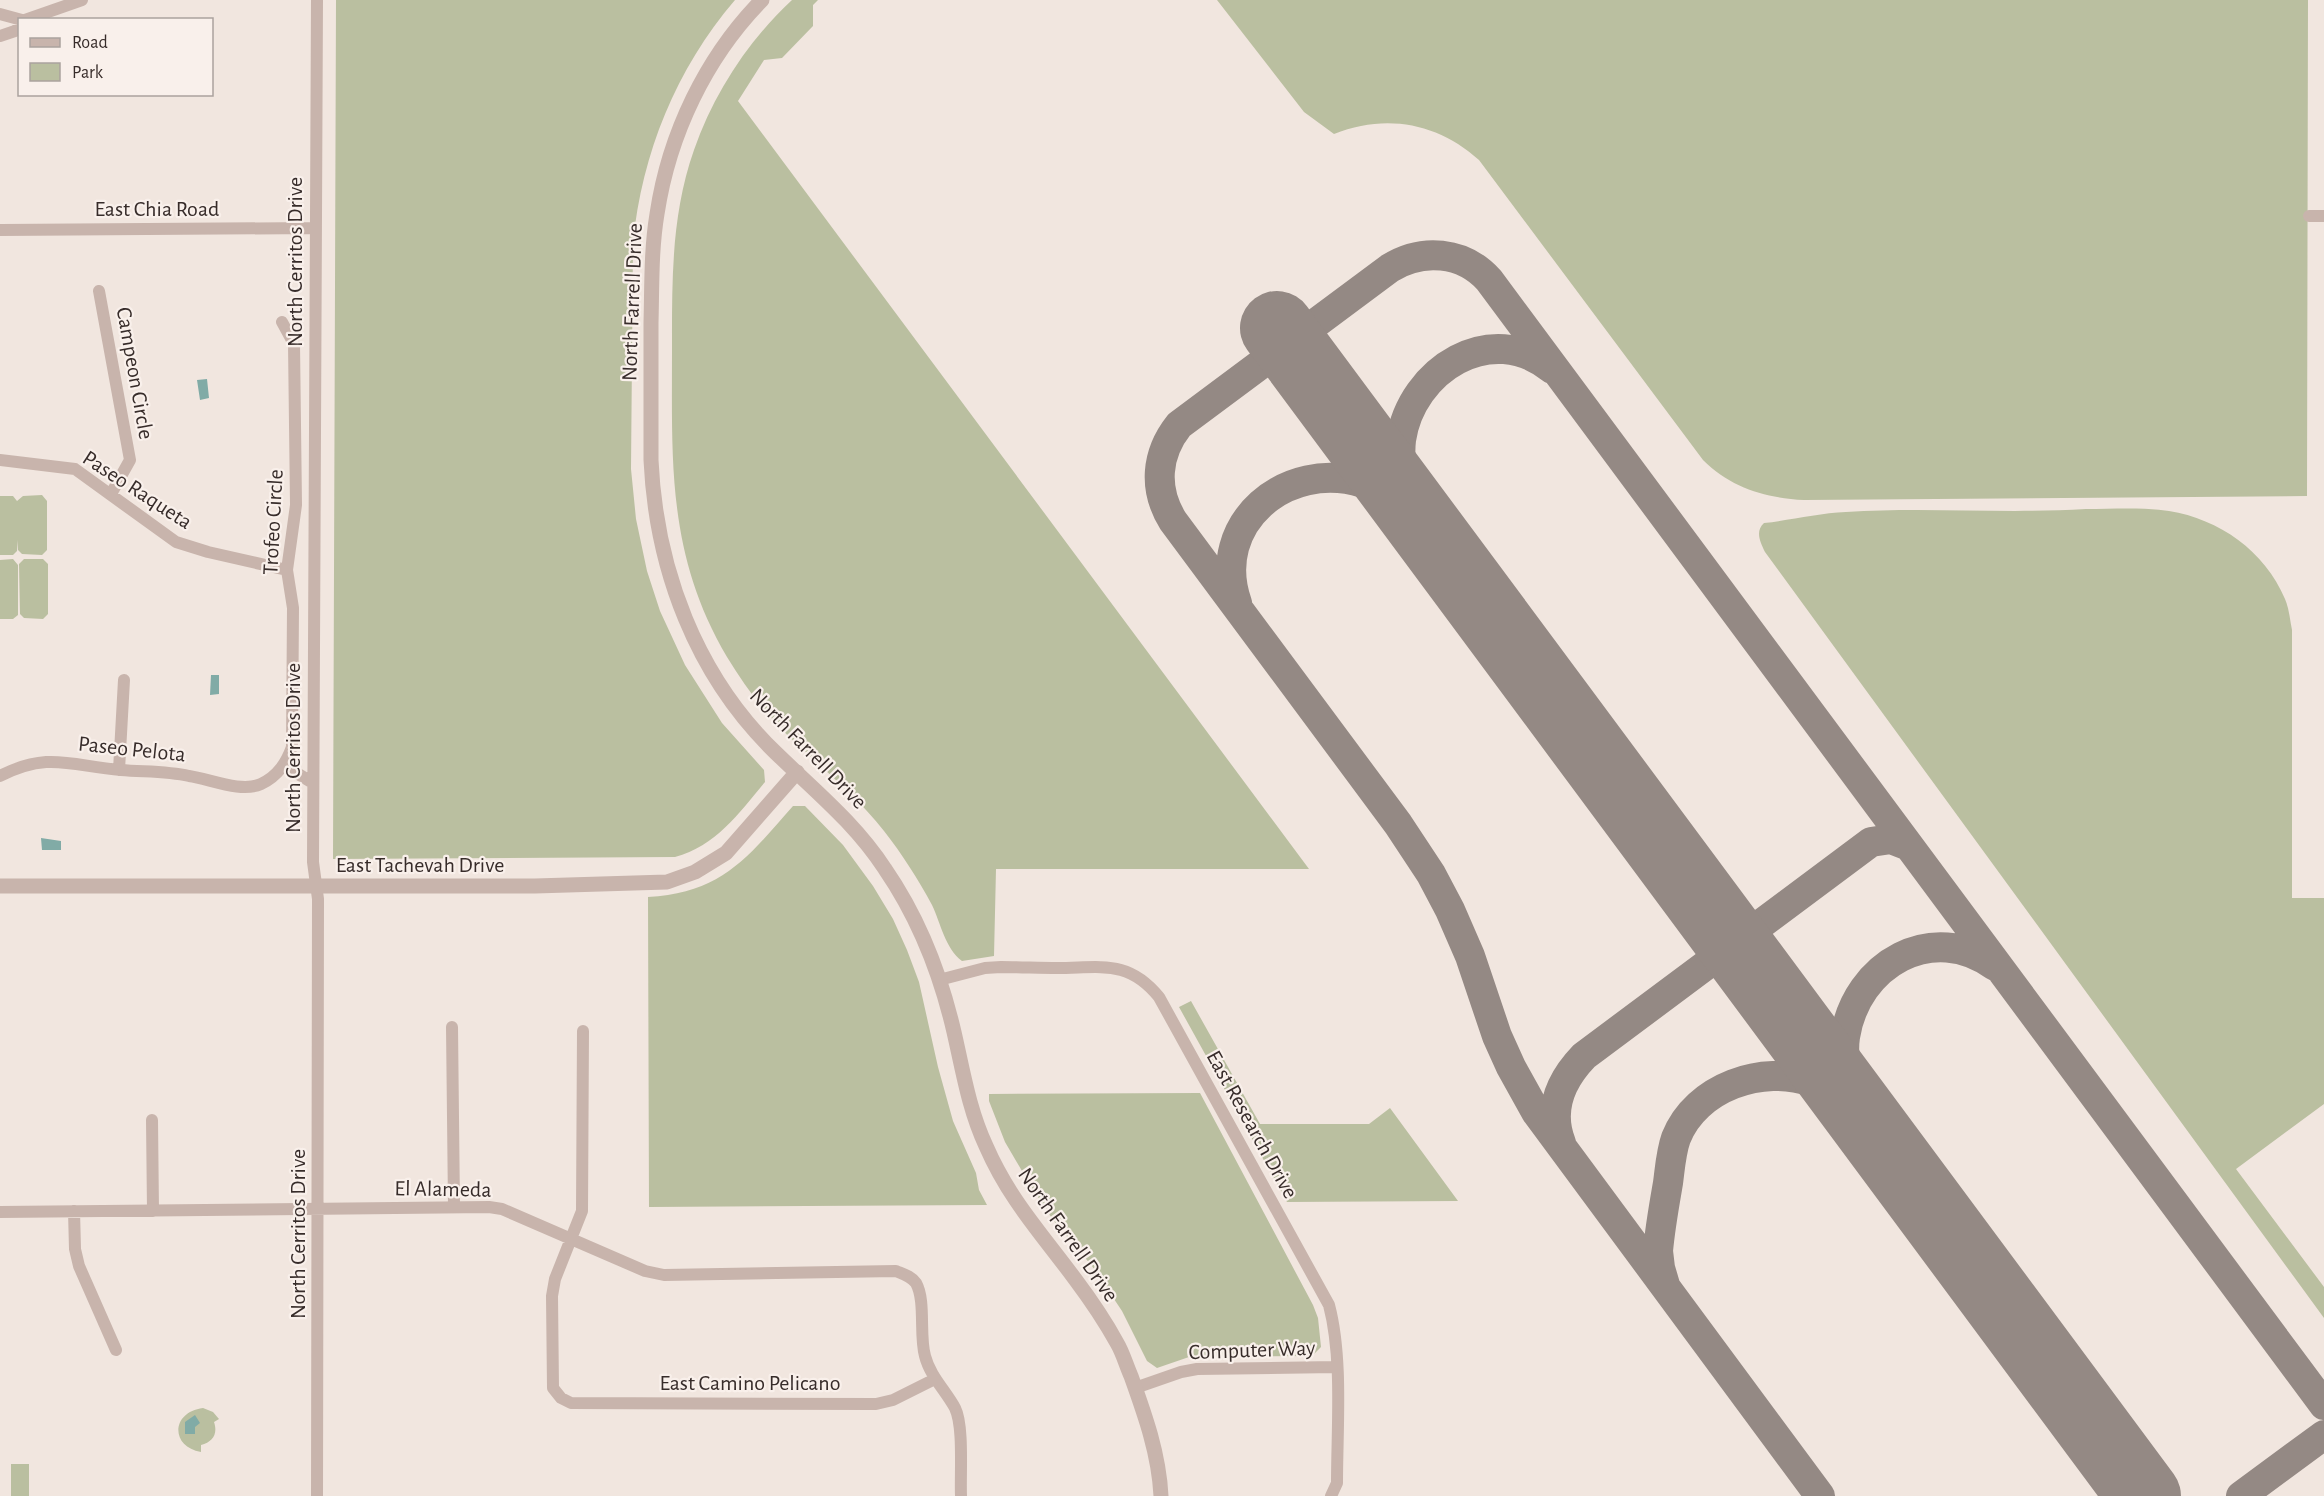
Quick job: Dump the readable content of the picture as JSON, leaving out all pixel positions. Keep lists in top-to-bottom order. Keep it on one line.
{"streets":{"street":["East Chia Road","North Cerritos Drive","North Farrell Drive","Campeon Circle","Paseo Raqueta","Trofeo Circle","Paseo Pelota","East Tachevah Drive","East Research Drive","El Alameda","Computer Way","East Camino Pelicano"]},"crossings":[["East Chia Road","North Cerritos Drive"],["North Cerritos Drive","East Tachevah Drive"],["North Cerritos Drive","El Alameda"],["North Farrell Drive","East Tachevah Drive"],["North Farrell Drive","East Research Drive"],["North Farrell Drive","Computer Way"],["Campeon Circle","Paseo Raqueta"],["Paseo Raqueta","Trofeo Circle"],["Trofeo Circle","Paseo Pelota"],["East Research Drive","Computer Way"],["El Alameda","East Camino Pelicano"]],"legend":["Road","Park"]}
